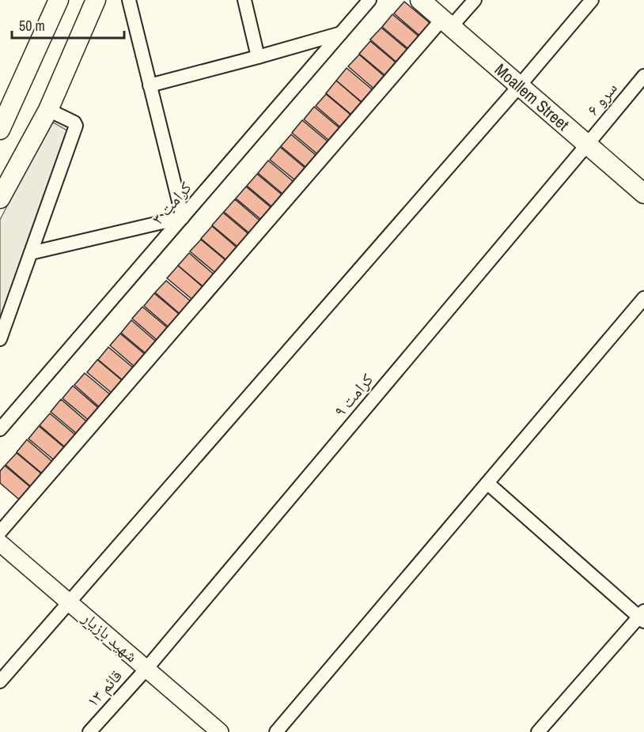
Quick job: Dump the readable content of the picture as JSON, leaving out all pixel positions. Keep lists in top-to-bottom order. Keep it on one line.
{"streets":{"main road":["Moallem Street"],"street":["سرو ۶","کرامت ۳","کرامت ۹","شهید بازیار","قائم ۱۳"]},"crossings":[["Moallem Street","سرو ۶"],["Moallem Street","کرامت ۹"],["سرو ۶","کرامت ۹"],["کرامت ۹","شهید بازیار"],["کرامت ۹","قائم ۱۳"],["شهید بازیار","قائم ۱۳"]],"scale_bar":"50 m"}
